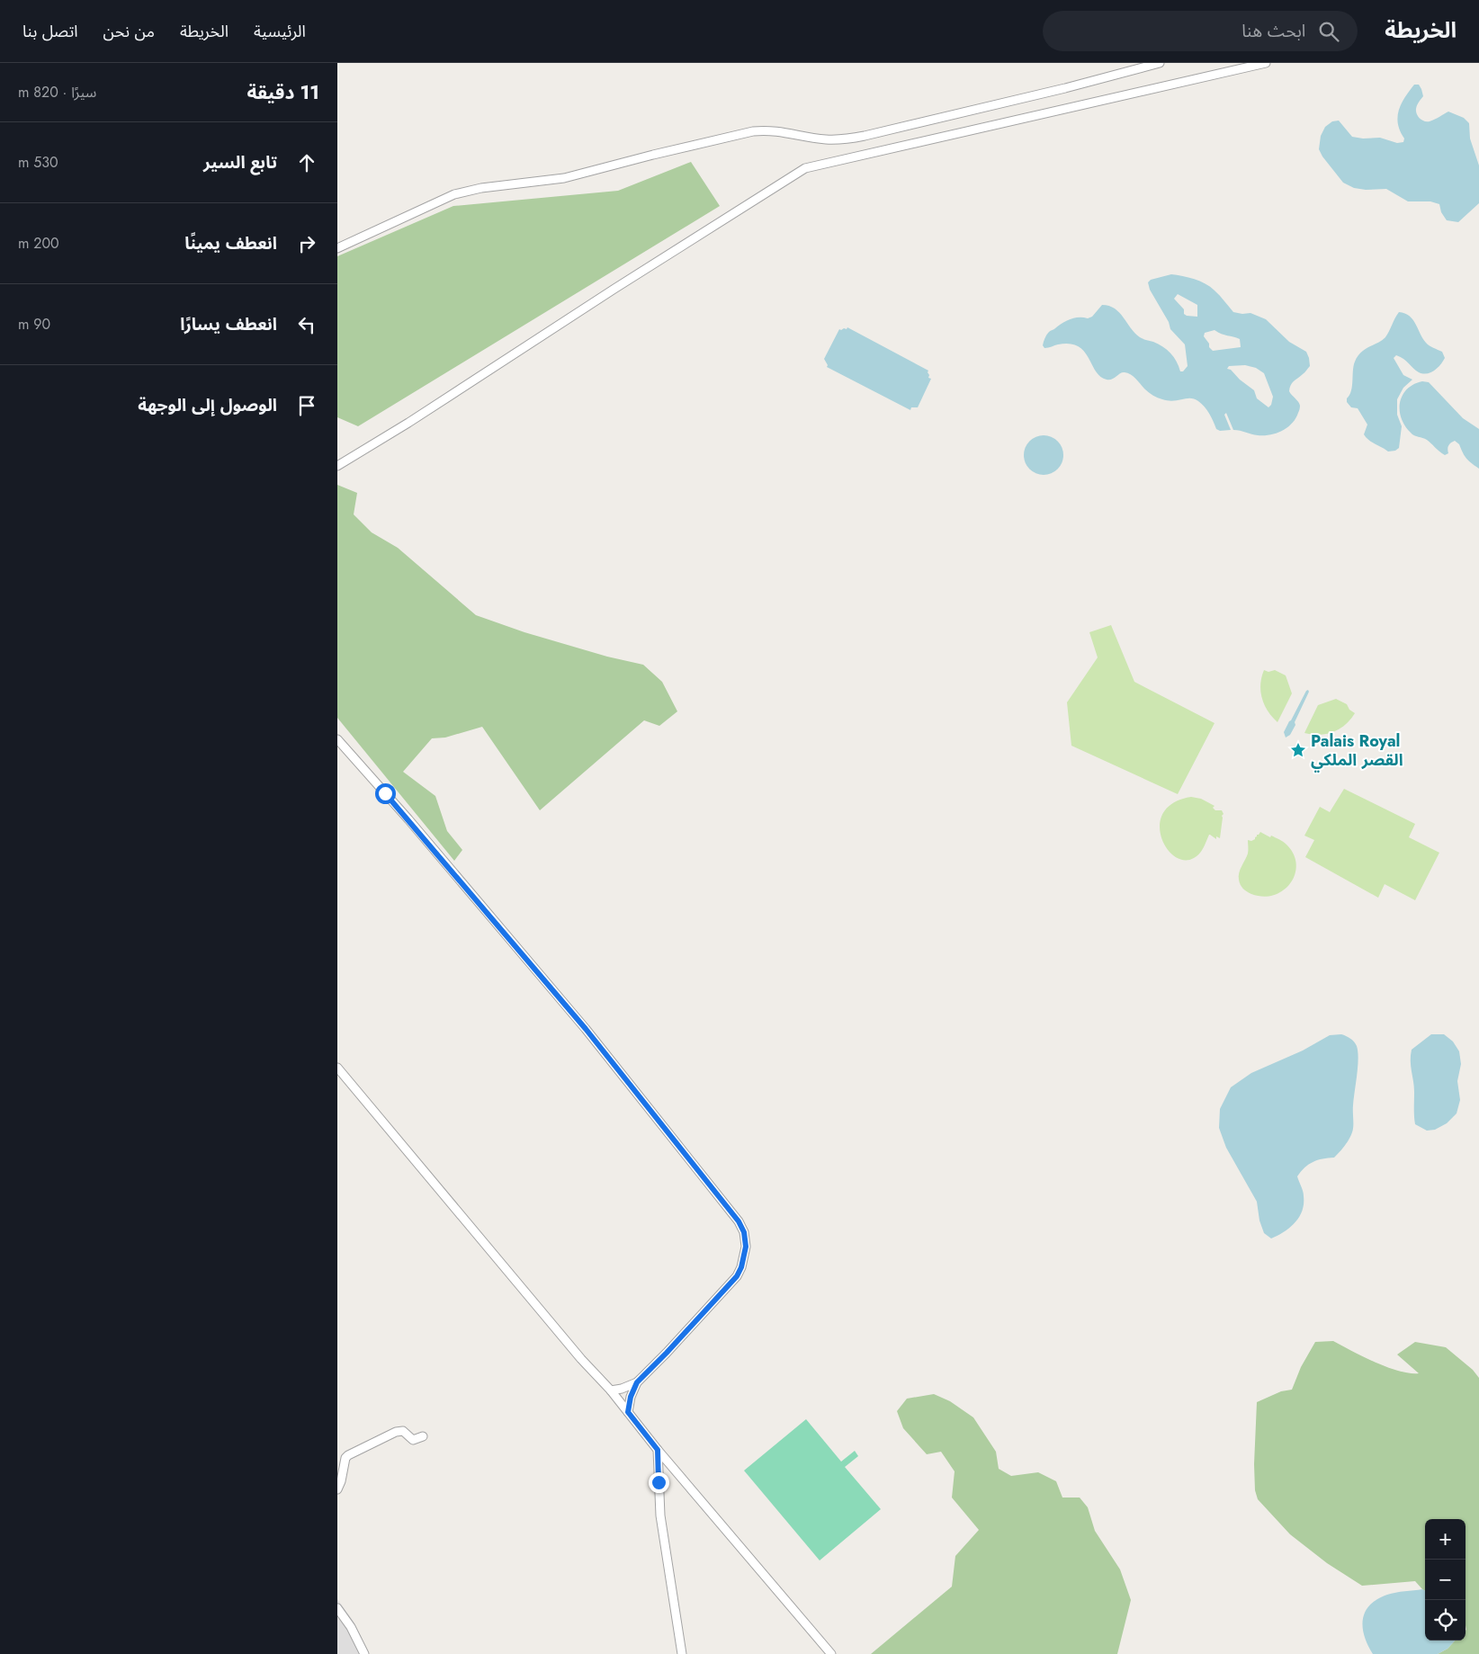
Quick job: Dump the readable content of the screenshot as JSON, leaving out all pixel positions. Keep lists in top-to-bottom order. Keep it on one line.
{"places":{"place":["Palais Royal القصر الملكي"]},"page":{"header":"الخريطة","search":"ابحث هنا","nav":["الرئيسية","الخريطة","من نحن","اتصل بنا"],"heading":["11 دقيقة","سيرًا · 820 m"],"list":[["تابع السير","530 m"],["انعطف يمينًا","200 m"],["انعطف يسارًا","90 m"],"الوصول إلى الوجهة"],"map_buttons":["+","−"]}}
